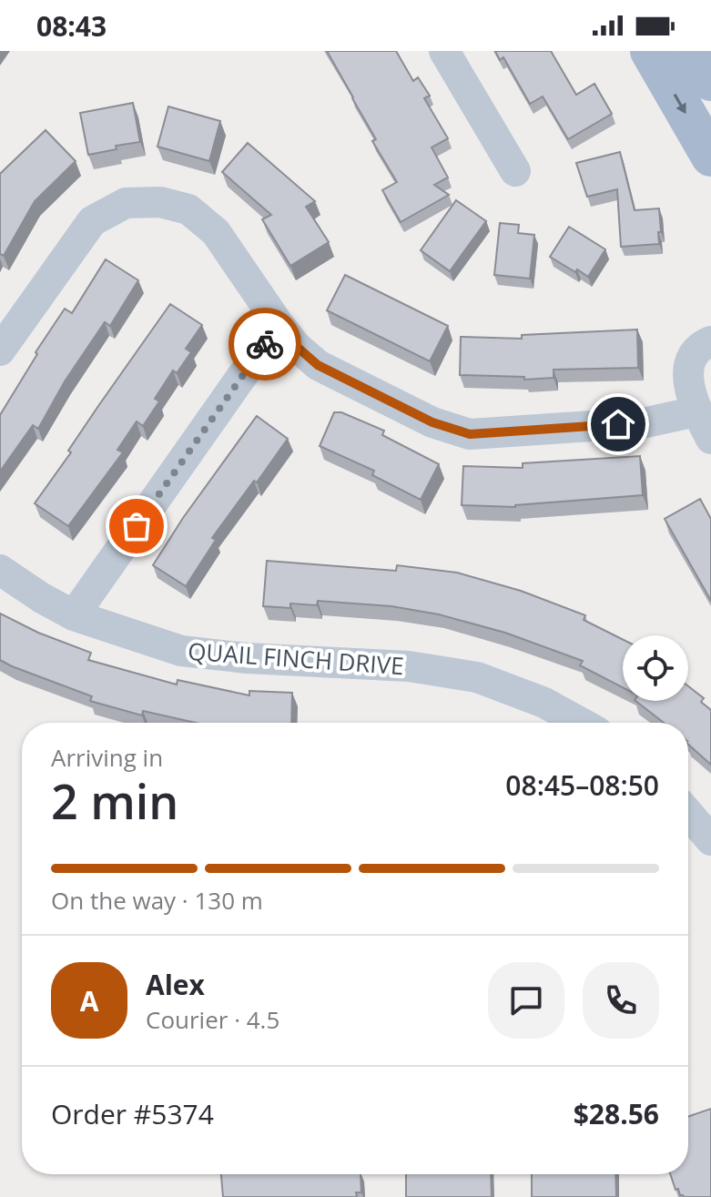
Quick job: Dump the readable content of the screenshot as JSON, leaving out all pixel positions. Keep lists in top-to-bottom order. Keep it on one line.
{"streets":{"street":["QUAIL FINCH DRIVE"]},"page":{"status":"08:43","heading":["2 min","Arriving in","08:45–08:50"],"panel":["Alex","Courier · 4.5","Order #5374","$28.56"],"bar":"On the way · 130 m","round":"A"}}
